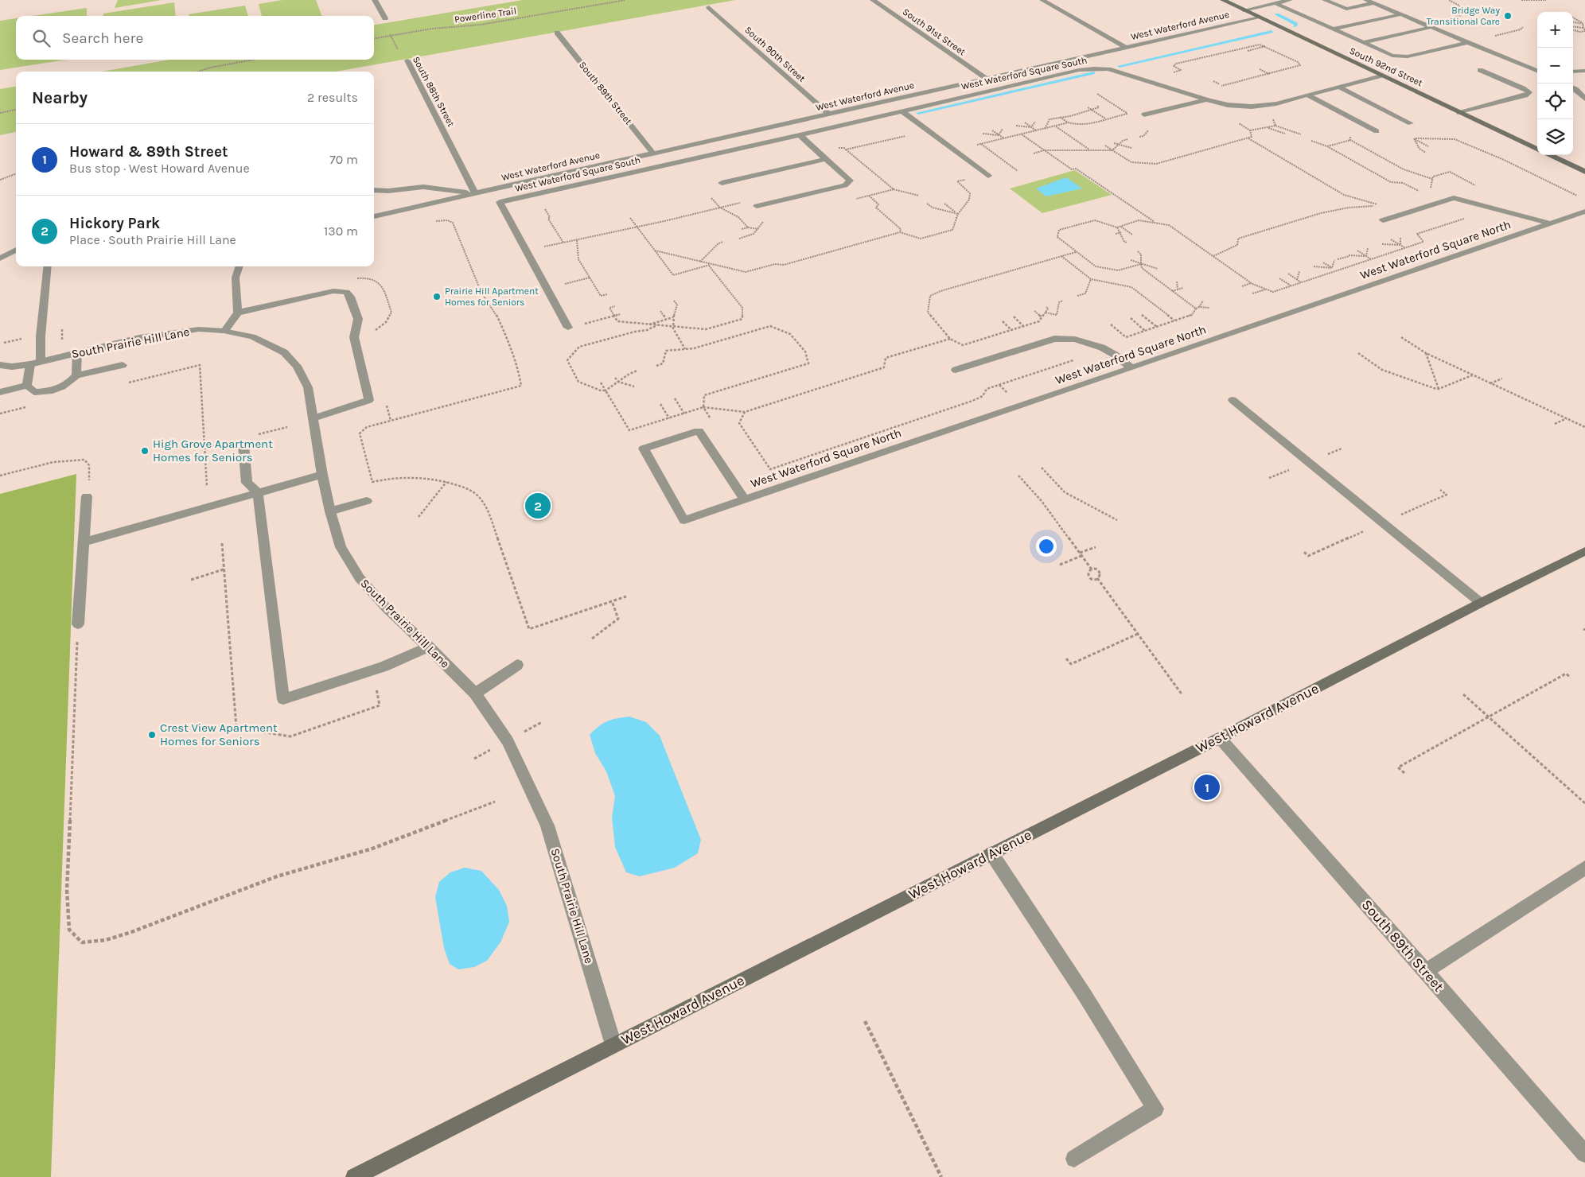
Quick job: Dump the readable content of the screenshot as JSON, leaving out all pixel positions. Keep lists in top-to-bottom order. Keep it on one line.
{"streets":{"street":["West Waterford Avenue","South 91st Street","South 90th Street","South 92nd Street","West Waterford Square South","South 88th Street","South 89th Street","West Waterford Square North","South Prairie Hill Lane","West Howard Avenue"],"path":["Powerline Trail"]},"crossings":[["Powerline Trail","South 88th Street"],["West Waterford Avenue","South 91st Street"],["West Waterford Avenue","South 90th Street"],["West Waterford Avenue","South 92nd Street"],["West Waterford Avenue","South 88th Street"],["West Waterford Avenue","South 89th Street"],["South 92nd Street","West Waterford Square South"],["South 89th Street","West Howard Avenue"],["South Prairie Hill Lane","West Howard Avenue"]],"places":["Bridge Way Transitional Care","Prairie Hill Apartment Homes for Seniors","High Grove Apartment Homes for Seniors","Crest View Apartment Homes for Seniors"],"page":{"map_buttons":["+","−"],"search":"Search here","heading":["Nearby","2 results"],"list":[{"mark":"1","name":"Howard & 89th Street","note":"Bus stop · West Howard Avenue","value":"70 m"},{"mark":"2","name":"Hickory Park","note":"Place · South Prairie Hill Lane","value":"130 m"}],"pins":["2","1"]}}
